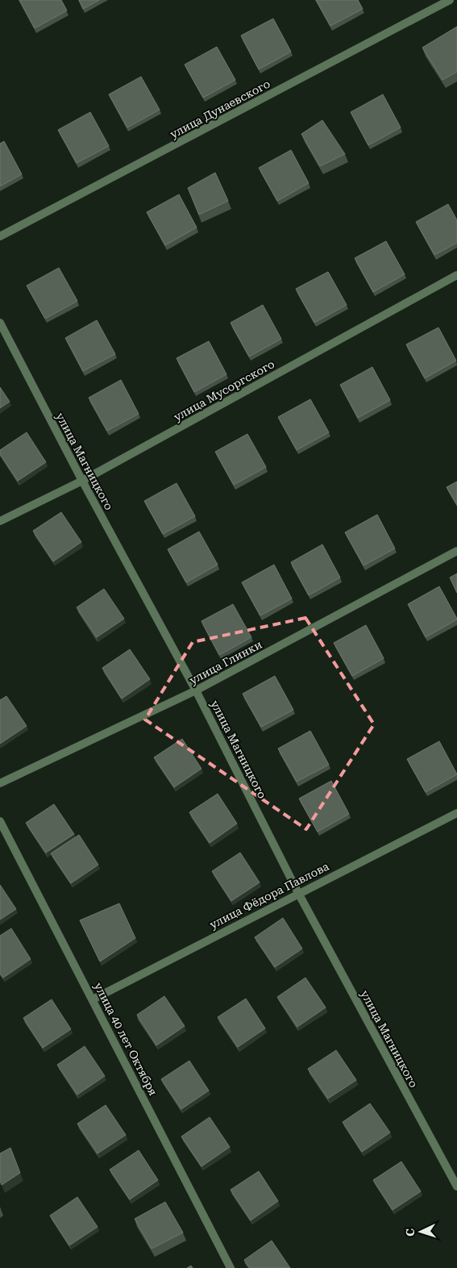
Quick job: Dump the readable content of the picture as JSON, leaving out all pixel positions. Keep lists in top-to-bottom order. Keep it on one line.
{"streets":{"street":["улица Дунаевского","улица Мусоргского","улица Магницкого","улица Глинки","улица Фёдора Павлова","улица 40 лет Октября"]},"crossings":[["улица Мусоргского","улица Магницкого"],["улица Магницкого","улица Глинки"],["улица Магницкого","улица Фёдора Павлова"],["улица Фёдора Павлова","улица 40 лет Октября"]],"north":"left"}
